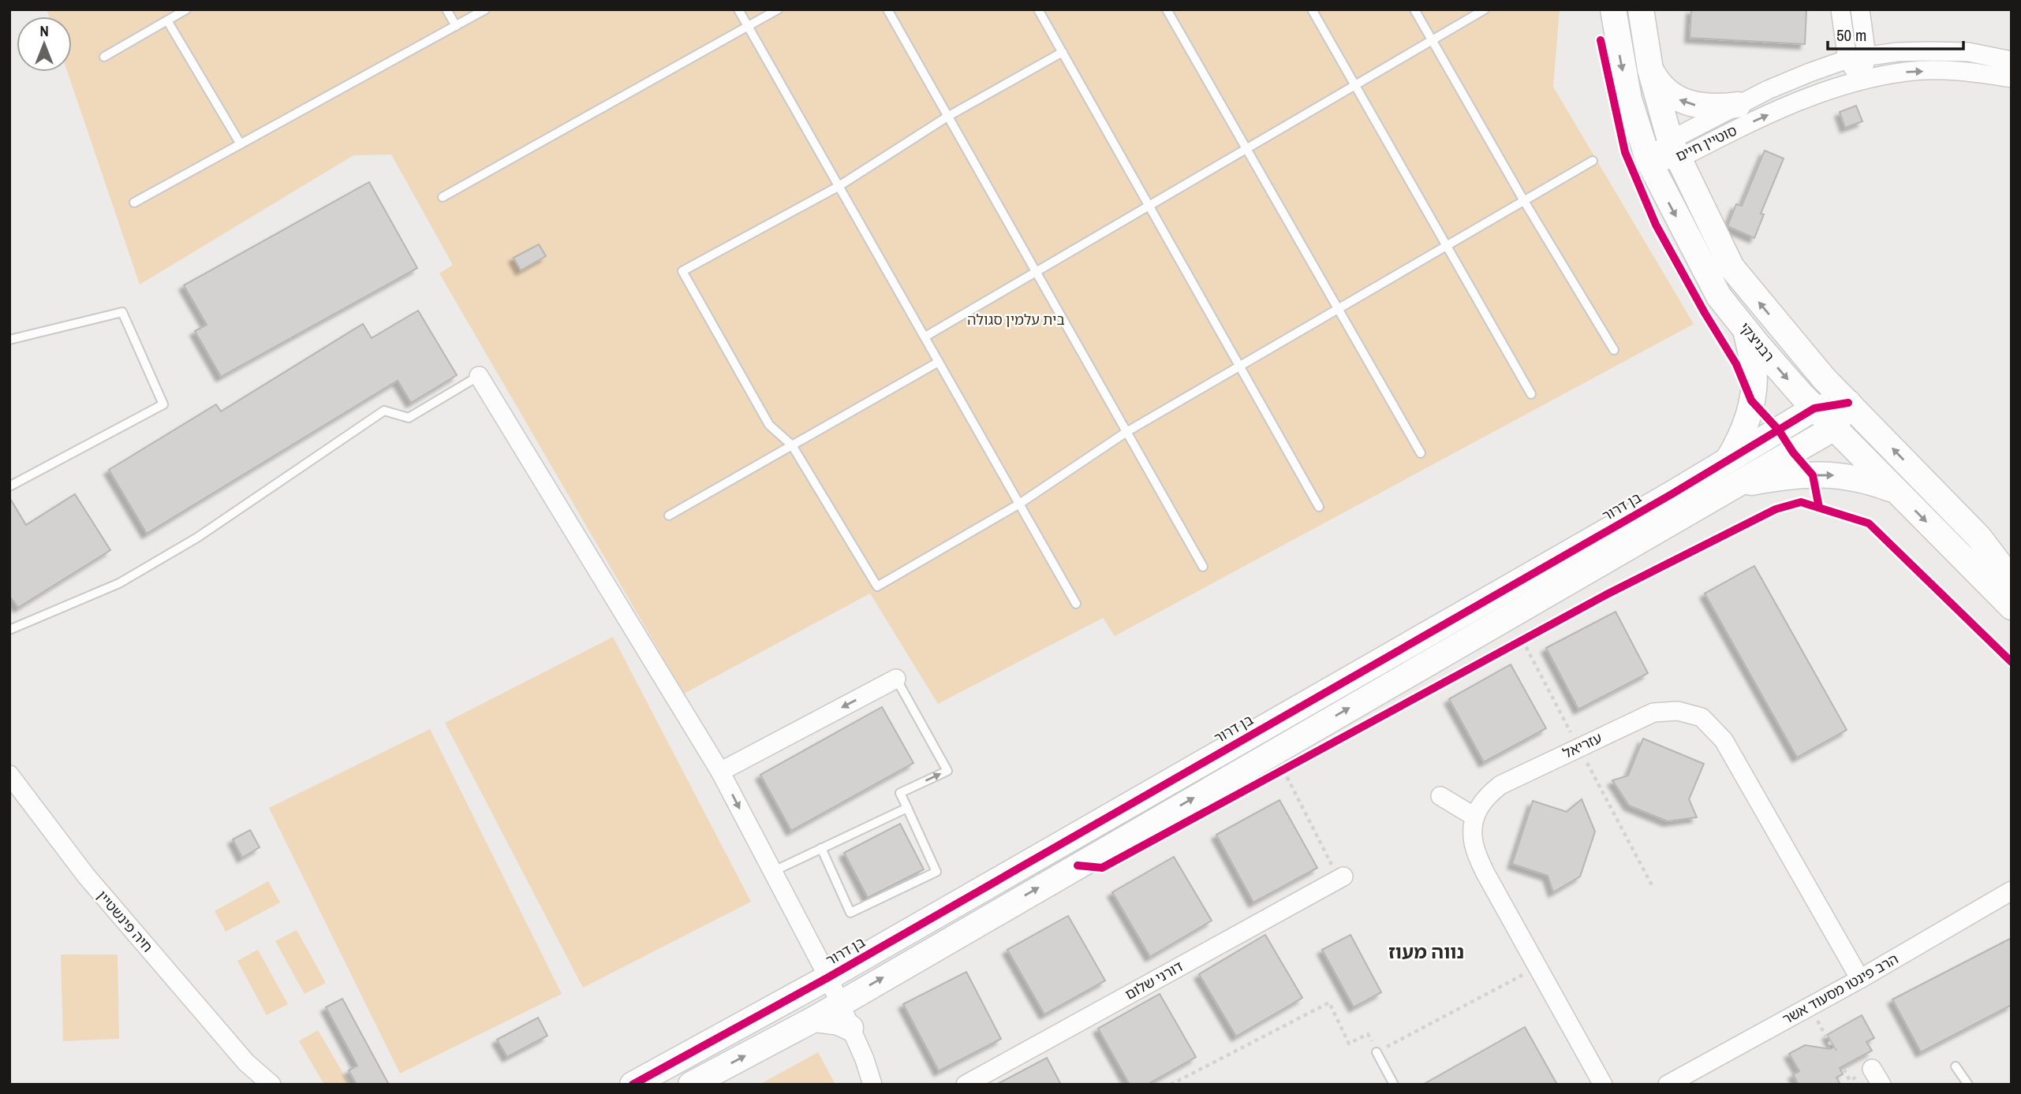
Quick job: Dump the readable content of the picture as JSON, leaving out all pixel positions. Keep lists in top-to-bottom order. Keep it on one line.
{"streets":{"street":["סוטיין חיים","רבניצקי","בן דרור","עזריאל","חיה פינשטיין","דורני שלום","הרב פינטו מסעוד אשר"]},"crossings":[["סוטיין חיים","רבניצקי"],["רבניצקי","בן דרור"],["עזריאל","הרב פינטו מסעוד אשר"]],"districts":["נווה מעוז"],"parks":["בית עלמין סגולה"],"scale_bar":"50 m","north":"top"}
